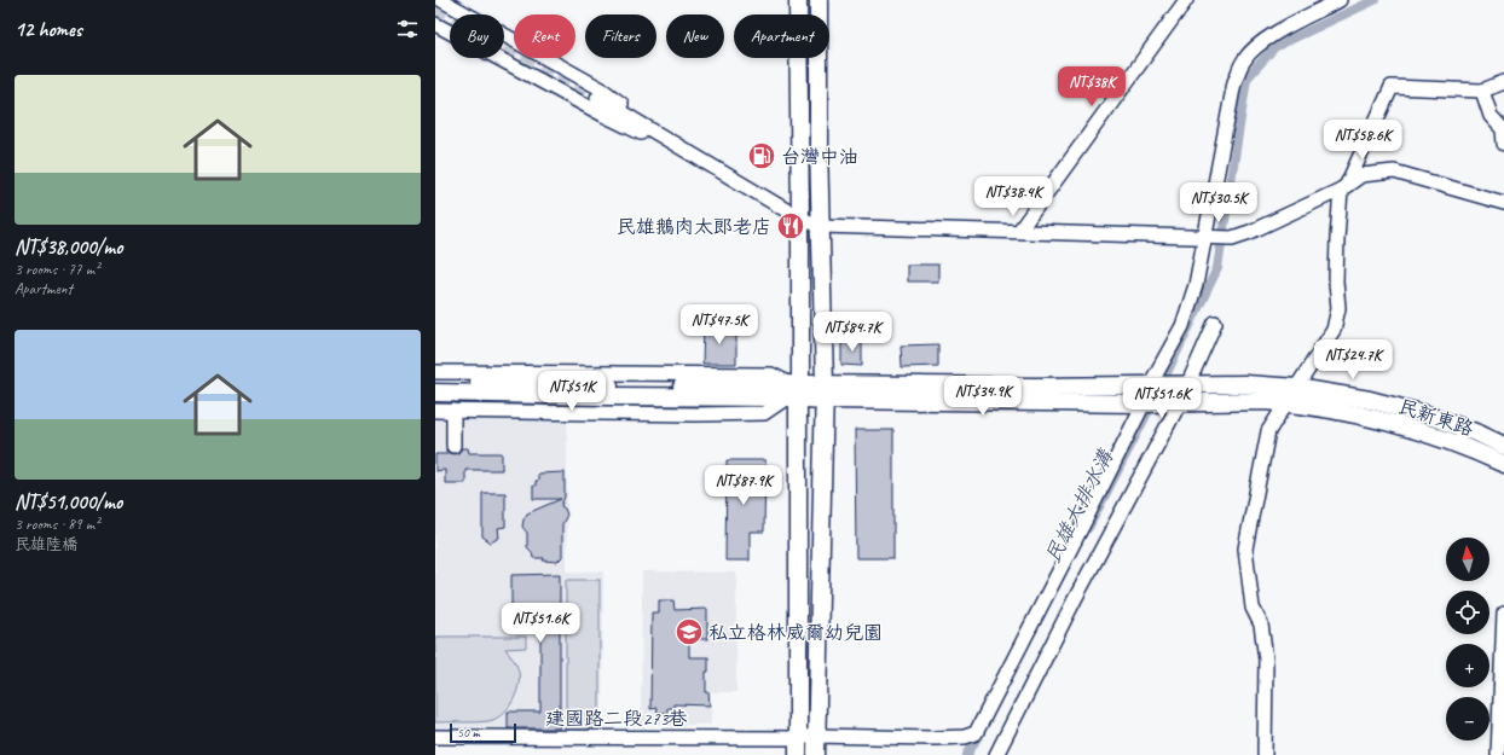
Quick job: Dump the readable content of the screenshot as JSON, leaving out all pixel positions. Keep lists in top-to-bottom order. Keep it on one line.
{"streets":{"main road":["民新東路"],"street":["建國路二段273巷"]},"crossings":[["民新東路","建國路二段273巷"]],"water":["民雄大排水溝"],"places":{"fuel station":["台灣中油"],"restaurant":["民雄鵝肉太郎老店"],"school or university":["私立格林威爾幼兒園"]},"scale_bar":"50 m","north":"top","page":{"heading":"12 homes","chip":["Buy","Rent","Filters","New","Apartment"],"list":[{"name":"NT$38,000/mo","note":"3 rooms · 77 m² · Apartment"},{"name":"NT$51,000/mo","note":"3 rooms · 89 m² · 民雄陸橋"}],"price":["NT$38K","NT$58.6K","NT$38.4K","NT$30.5K","NT$47.5K","NT$84.7K","NT$24.7K","NT$51K","NT$34.9K","NT$51.6K","NT$87.9K","NT$51.6K"],"map_buttons":["+","−"],"scale":"50 m"}}
